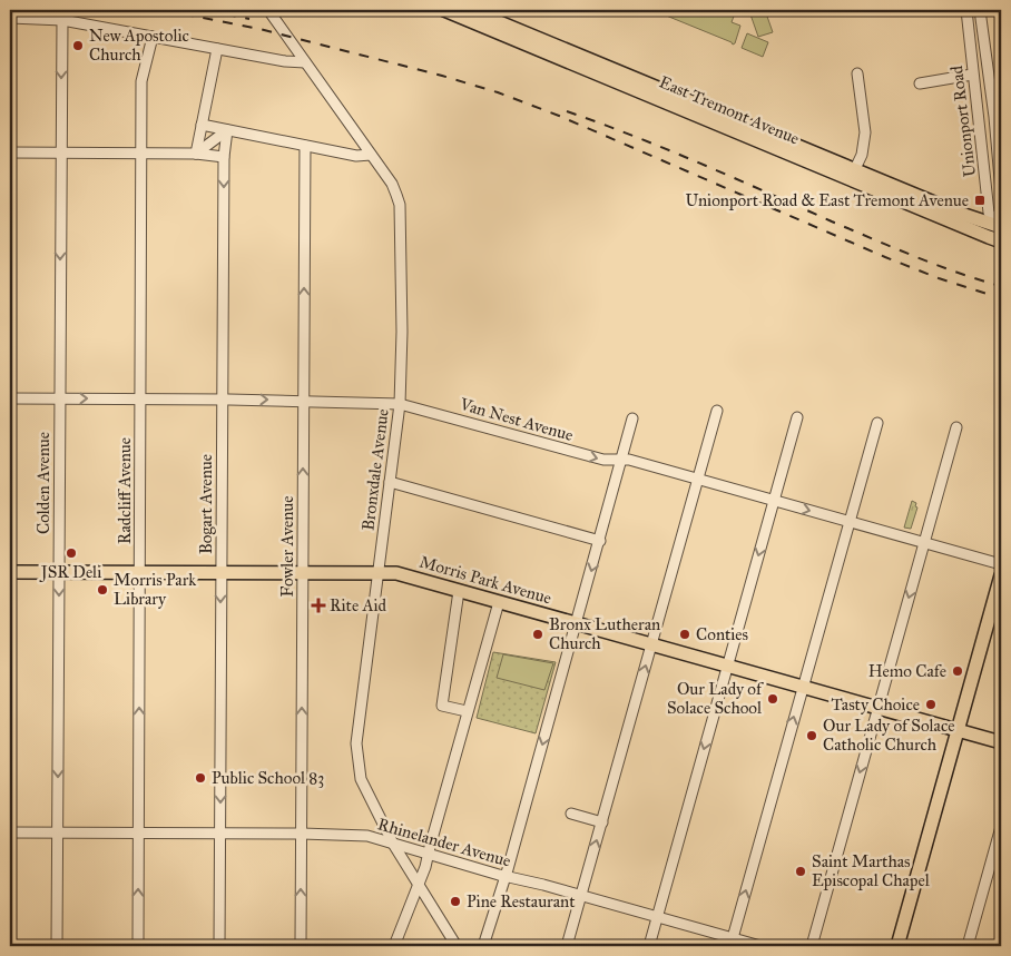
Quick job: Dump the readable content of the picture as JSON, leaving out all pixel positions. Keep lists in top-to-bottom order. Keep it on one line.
{"streets":{"main road":["East Tremont Avenue","Morris Park Avenue"],"street":["Unionport Road","Van Nest Avenue","Bronxdale Avenue","Colden Avenue","Radcliff Avenue","Bogart Avenue","Fowler Avenue","Rhinelander Avenue"]},"crossings":[["East Tremont Avenue","Unionport Road"],["Van Nest Avenue","Bronxdale Avenue"],["Van Nest Avenue","Colden Avenue"],["Van Nest Avenue","Radcliff Avenue"],["Van Nest Avenue","Bogart Avenue"],["Van Nest Avenue","Fowler Avenue"],["Bronxdale Avenue","Morris Park Avenue"],["Bronxdale Avenue","Rhinelander Avenue"],["Colden Avenue","Morris Park Avenue"],["Colden Avenue","Rhinelander Avenue"],["Radcliff Avenue","Morris Park Avenue"],["Radcliff Avenue","Rhinelander Avenue"],["Bogart Avenue","Morris Park Avenue"],["Bogart Avenue","Rhinelander Avenue"],["Fowler Avenue","Morris Park Avenue"],["Fowler Avenue","Rhinelander Avenue"]],"one_way":["Colden Avenue","Radcliff Avenue","Bogart Avenue","Fowler Avenue"],"places":{"other":["New Apostolic Church","JSR Deli","Morris Park Library","Bronx Lutheran Church","Conties","Hemo Cafe","Our Lady of Solace School","Tasty Choice","Our Lady of Solace Catholic Church","Public School 83","Saint Marthas Episcopal Chapel","Pine Restaurant"],"transit":["Unionport Road & East Tremont Avenue"],"health":["Rite Aid"]}}
